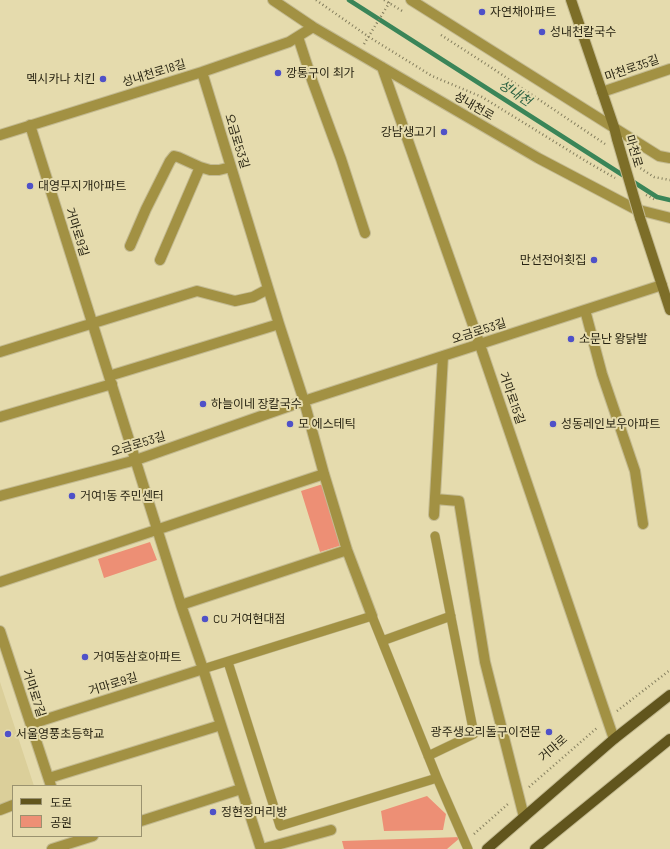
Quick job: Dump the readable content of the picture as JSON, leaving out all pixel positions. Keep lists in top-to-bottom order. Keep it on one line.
{"streets":{"street":["마천로35길","성내천로18길","성내천로","오금로53길","마천로","거마로9길","거마로15길","거마로7길"],"path":["거마로"]},"crossings":[["마천로35길","마천로"],["성내천로18길","성내천로"],["성내천로18길","오금로53길"],["성내천로18길","거마로9길"],["성내천로","거마로15길"],["오금로53길","마천로"],["오금로53길","거마로9길"],["오금로53길","거마로15길"],["거마로9길","거마로7길"],["거마로15길","거마로"]],"water":["성내천"],"places":["자연채아파트","성내천칼국수","깡통구이 최가","멕시카나 치킨","강남생고기","대영무지개아파트","만선전어횟집","소문난 왕닭발","하늘이네 장칼국수","모 에스테틱","성동레인보우아파트","거여1동 주민센터","CU 거여현대점","거여동삼호아파트","광주생오리돌구이전문","서울영풍초등학교","정현정머리방"],"legend":["도로","공원"]}
